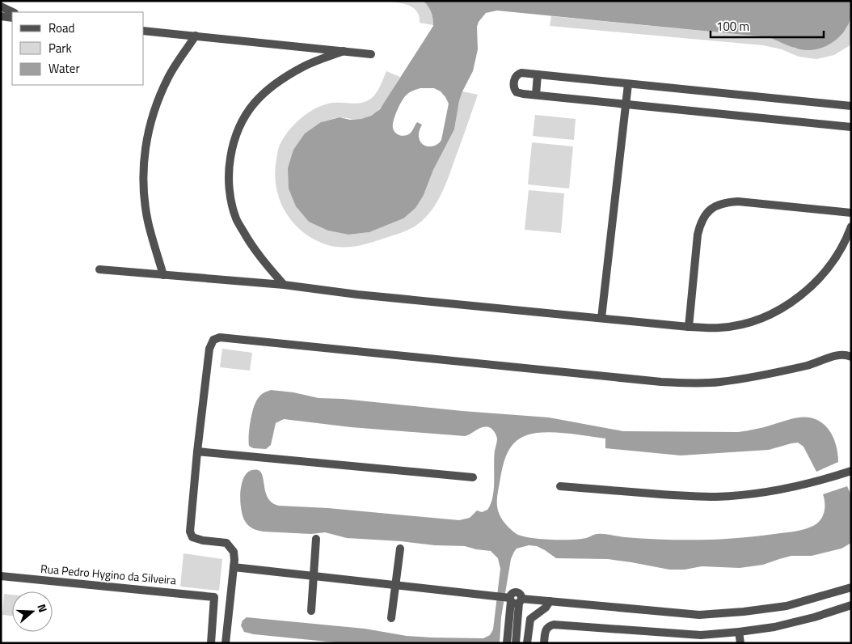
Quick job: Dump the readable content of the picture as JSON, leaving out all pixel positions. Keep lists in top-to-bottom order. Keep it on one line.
{"streets":{"street":["Rua Pedro Hygino da Silveira"]},"legend":["Road","Park","Water"],"scale_bar":"100 m","north":"right"}
